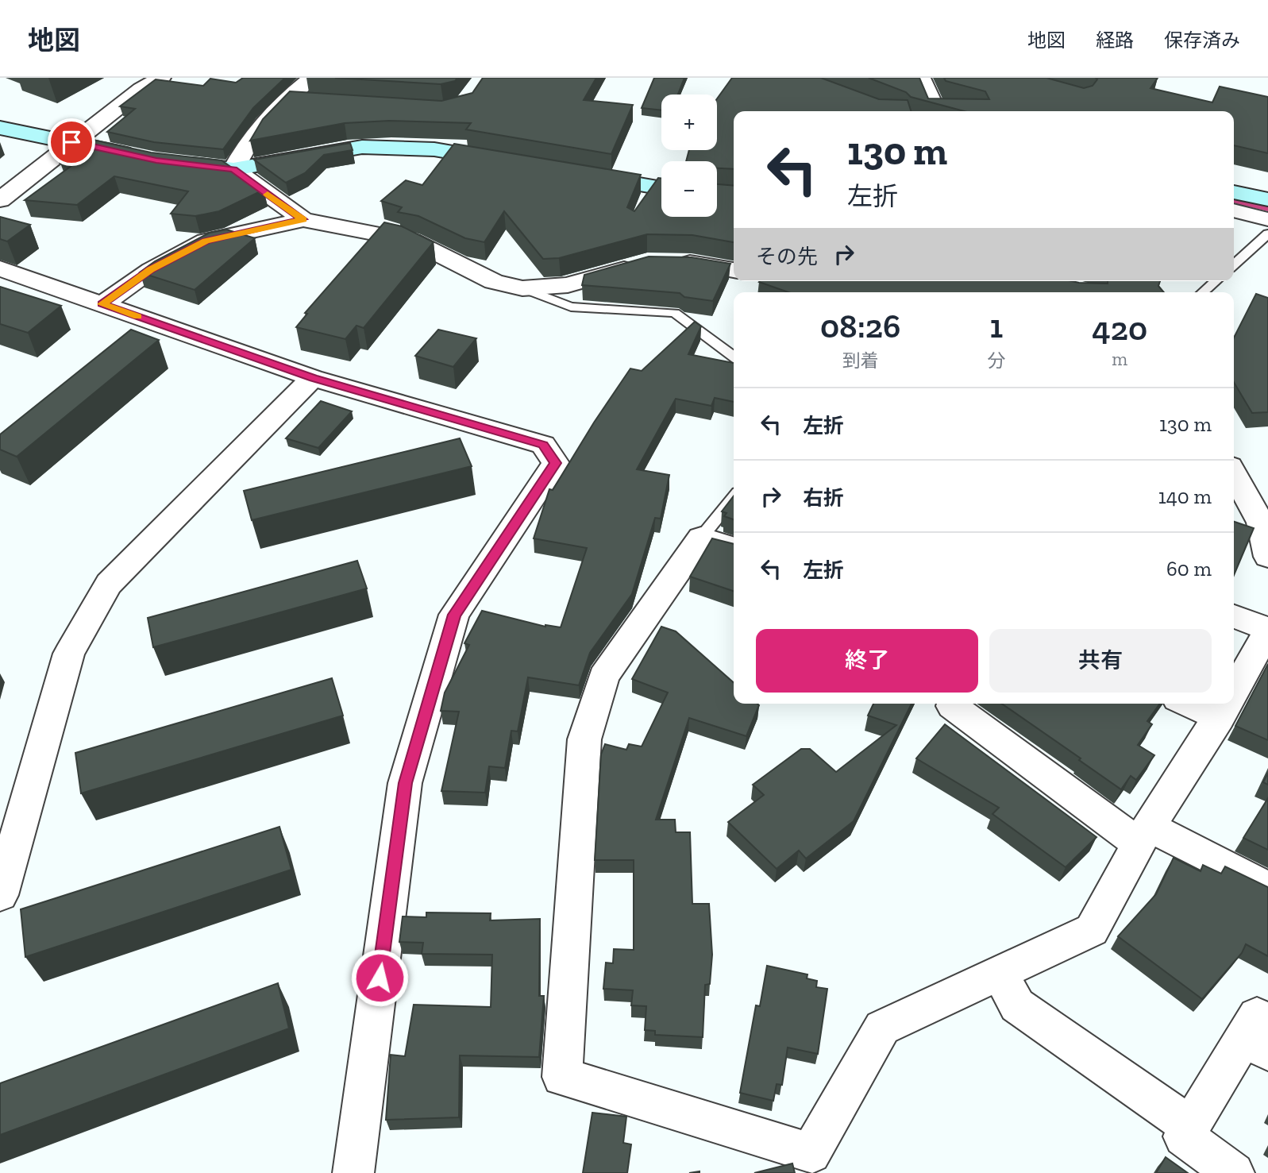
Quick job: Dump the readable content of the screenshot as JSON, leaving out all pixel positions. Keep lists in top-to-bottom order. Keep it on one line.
{"page":{"header":"地図","nav":["地図","経路","保存済み"],"map_buttons":["+","−"],"turn":["130 m","左折"],"then":"その先","eta":["08:26","到着","1","分","420","m"],"list":[{"name":"左折","value":"130 m"},{"name":"右折","value":"140 m"},{"name":"左折","value":"60 m"}],"buttons":["終了","共有"]}}
